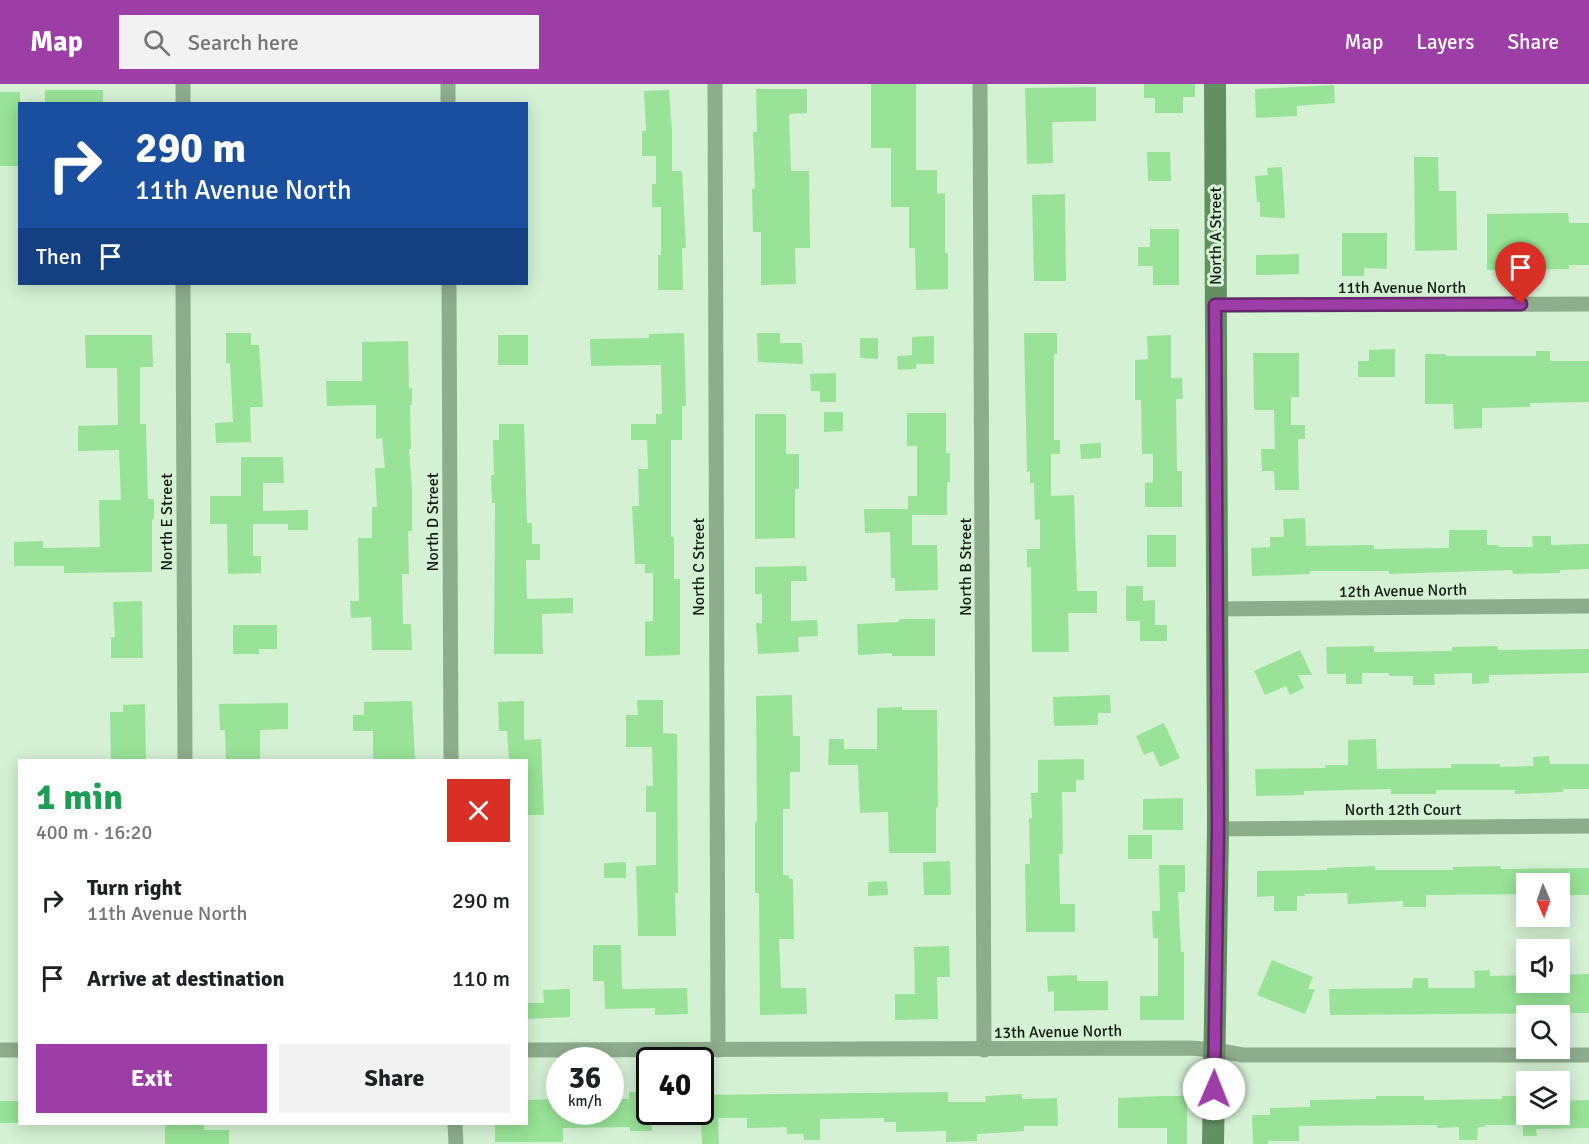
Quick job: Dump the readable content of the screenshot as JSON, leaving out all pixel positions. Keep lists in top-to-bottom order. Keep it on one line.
{"streets":{"street":["North A Street","11th Avenue North","North E Street","North D Street","North C Street","North B Street","12th Avenue North","North 12th Court","13th Avenue North"]},"crossings":[["North A Street","11th Avenue North"],["North A Street","12th Avenue North"],["North A Street","North 12th Court"],["North A Street","13th Avenue North"],["North C Street","13th Avenue North"],["North B Street","13th Avenue North"]],"north":"bottom","page":{"header":"Map","search":"Search here","nav":["Map","Layers","Share"],"turn":["290 m","11th Avenue North"],"then":"Then","heading":["1 min","400 m · 16:20"],"list":[{"name":"Turn right","note":"11th Avenue North","value":"290 m"},{"name":"Arrive at destination","value":"110 m"}],"buttons":["Exit","Share"],"speed":"36 km/h","limit":"40"}}
